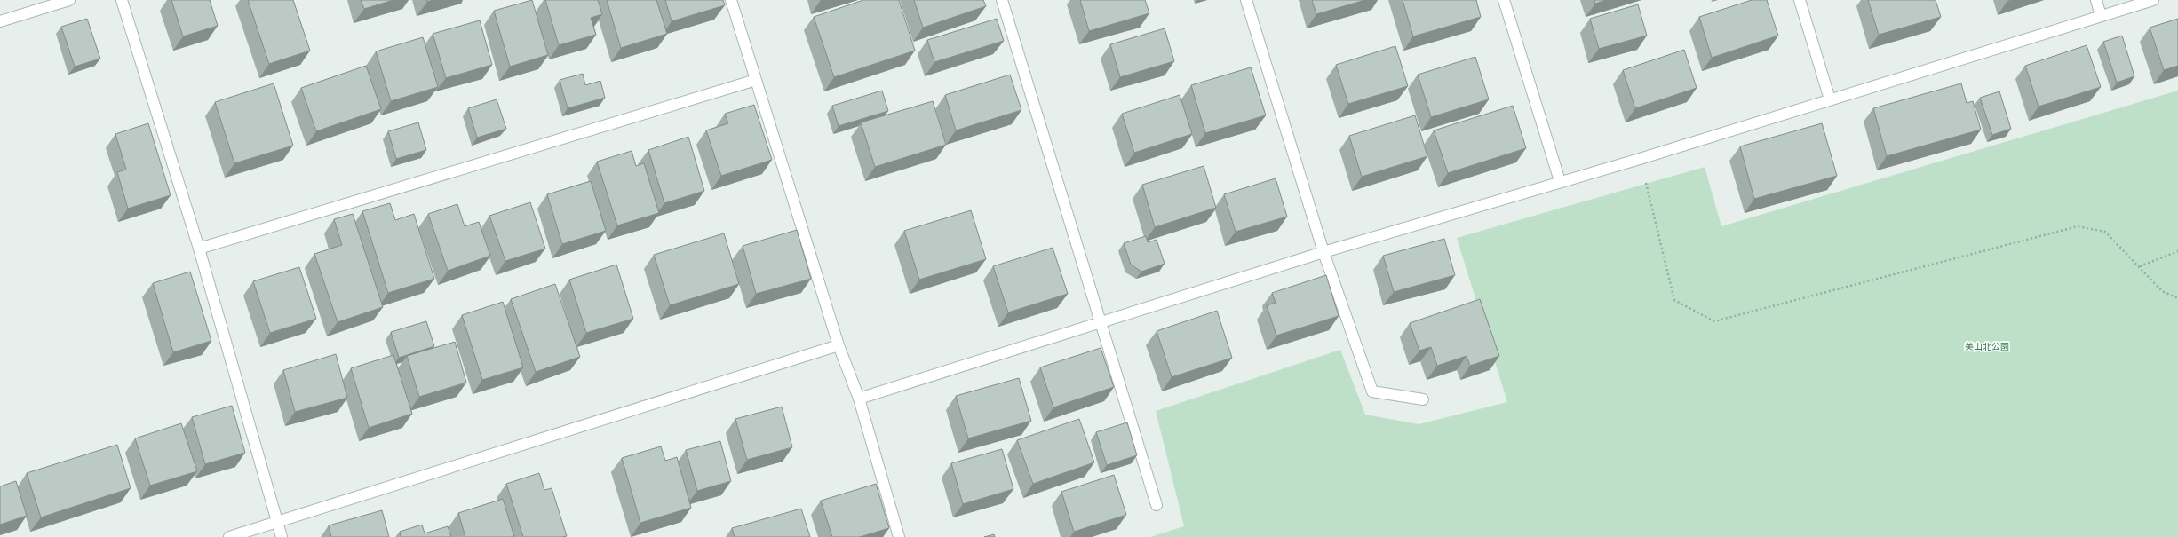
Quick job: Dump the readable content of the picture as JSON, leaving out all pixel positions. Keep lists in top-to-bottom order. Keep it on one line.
{"parks":["美山北公園"]}
